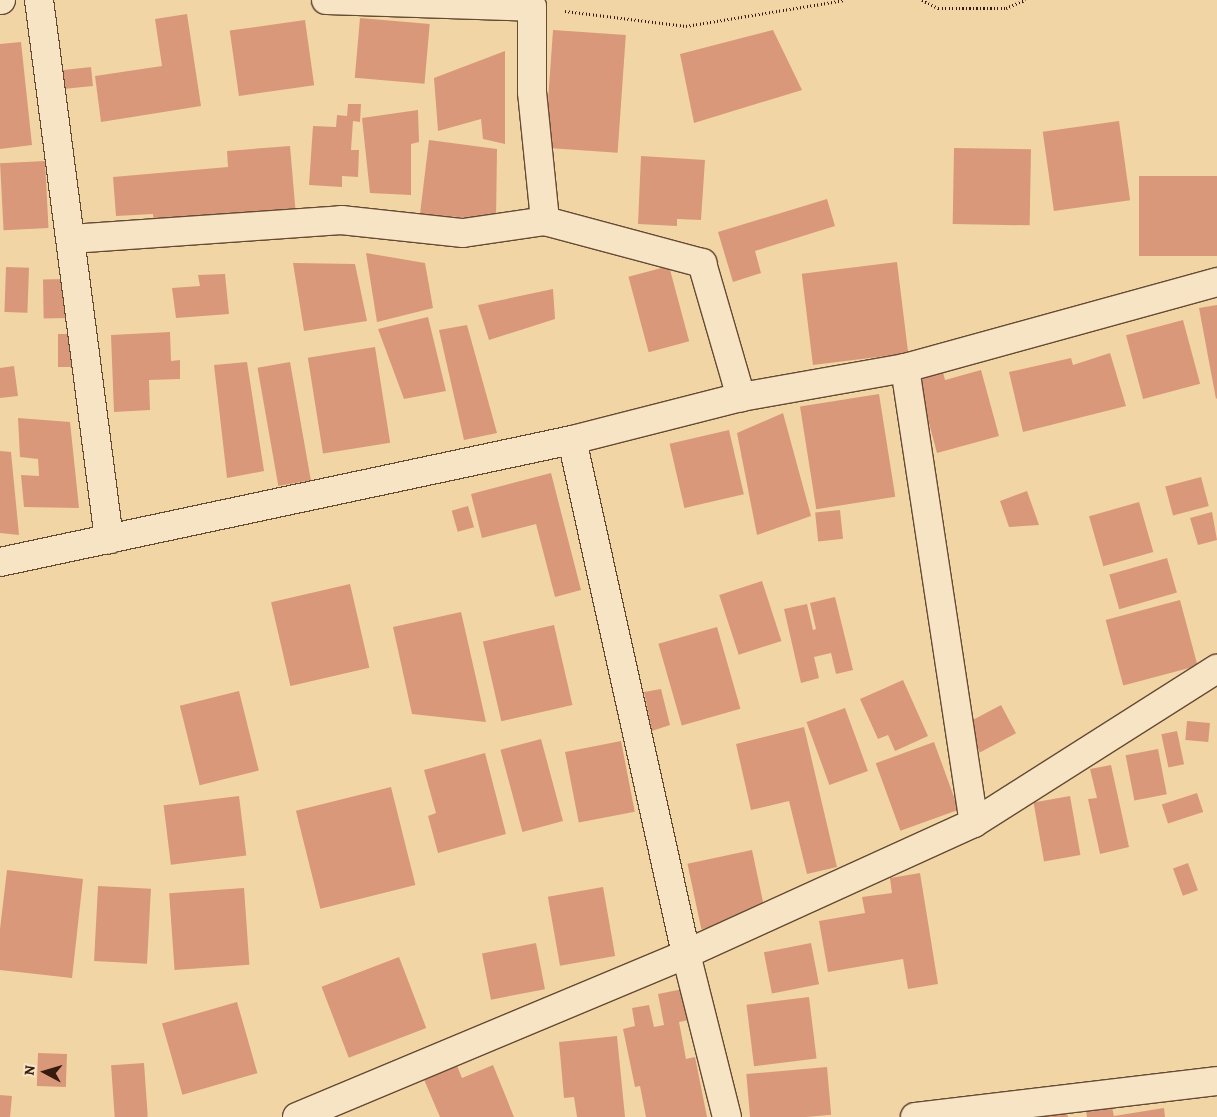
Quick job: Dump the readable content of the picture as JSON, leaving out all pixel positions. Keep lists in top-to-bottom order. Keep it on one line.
{"north":"left"}
